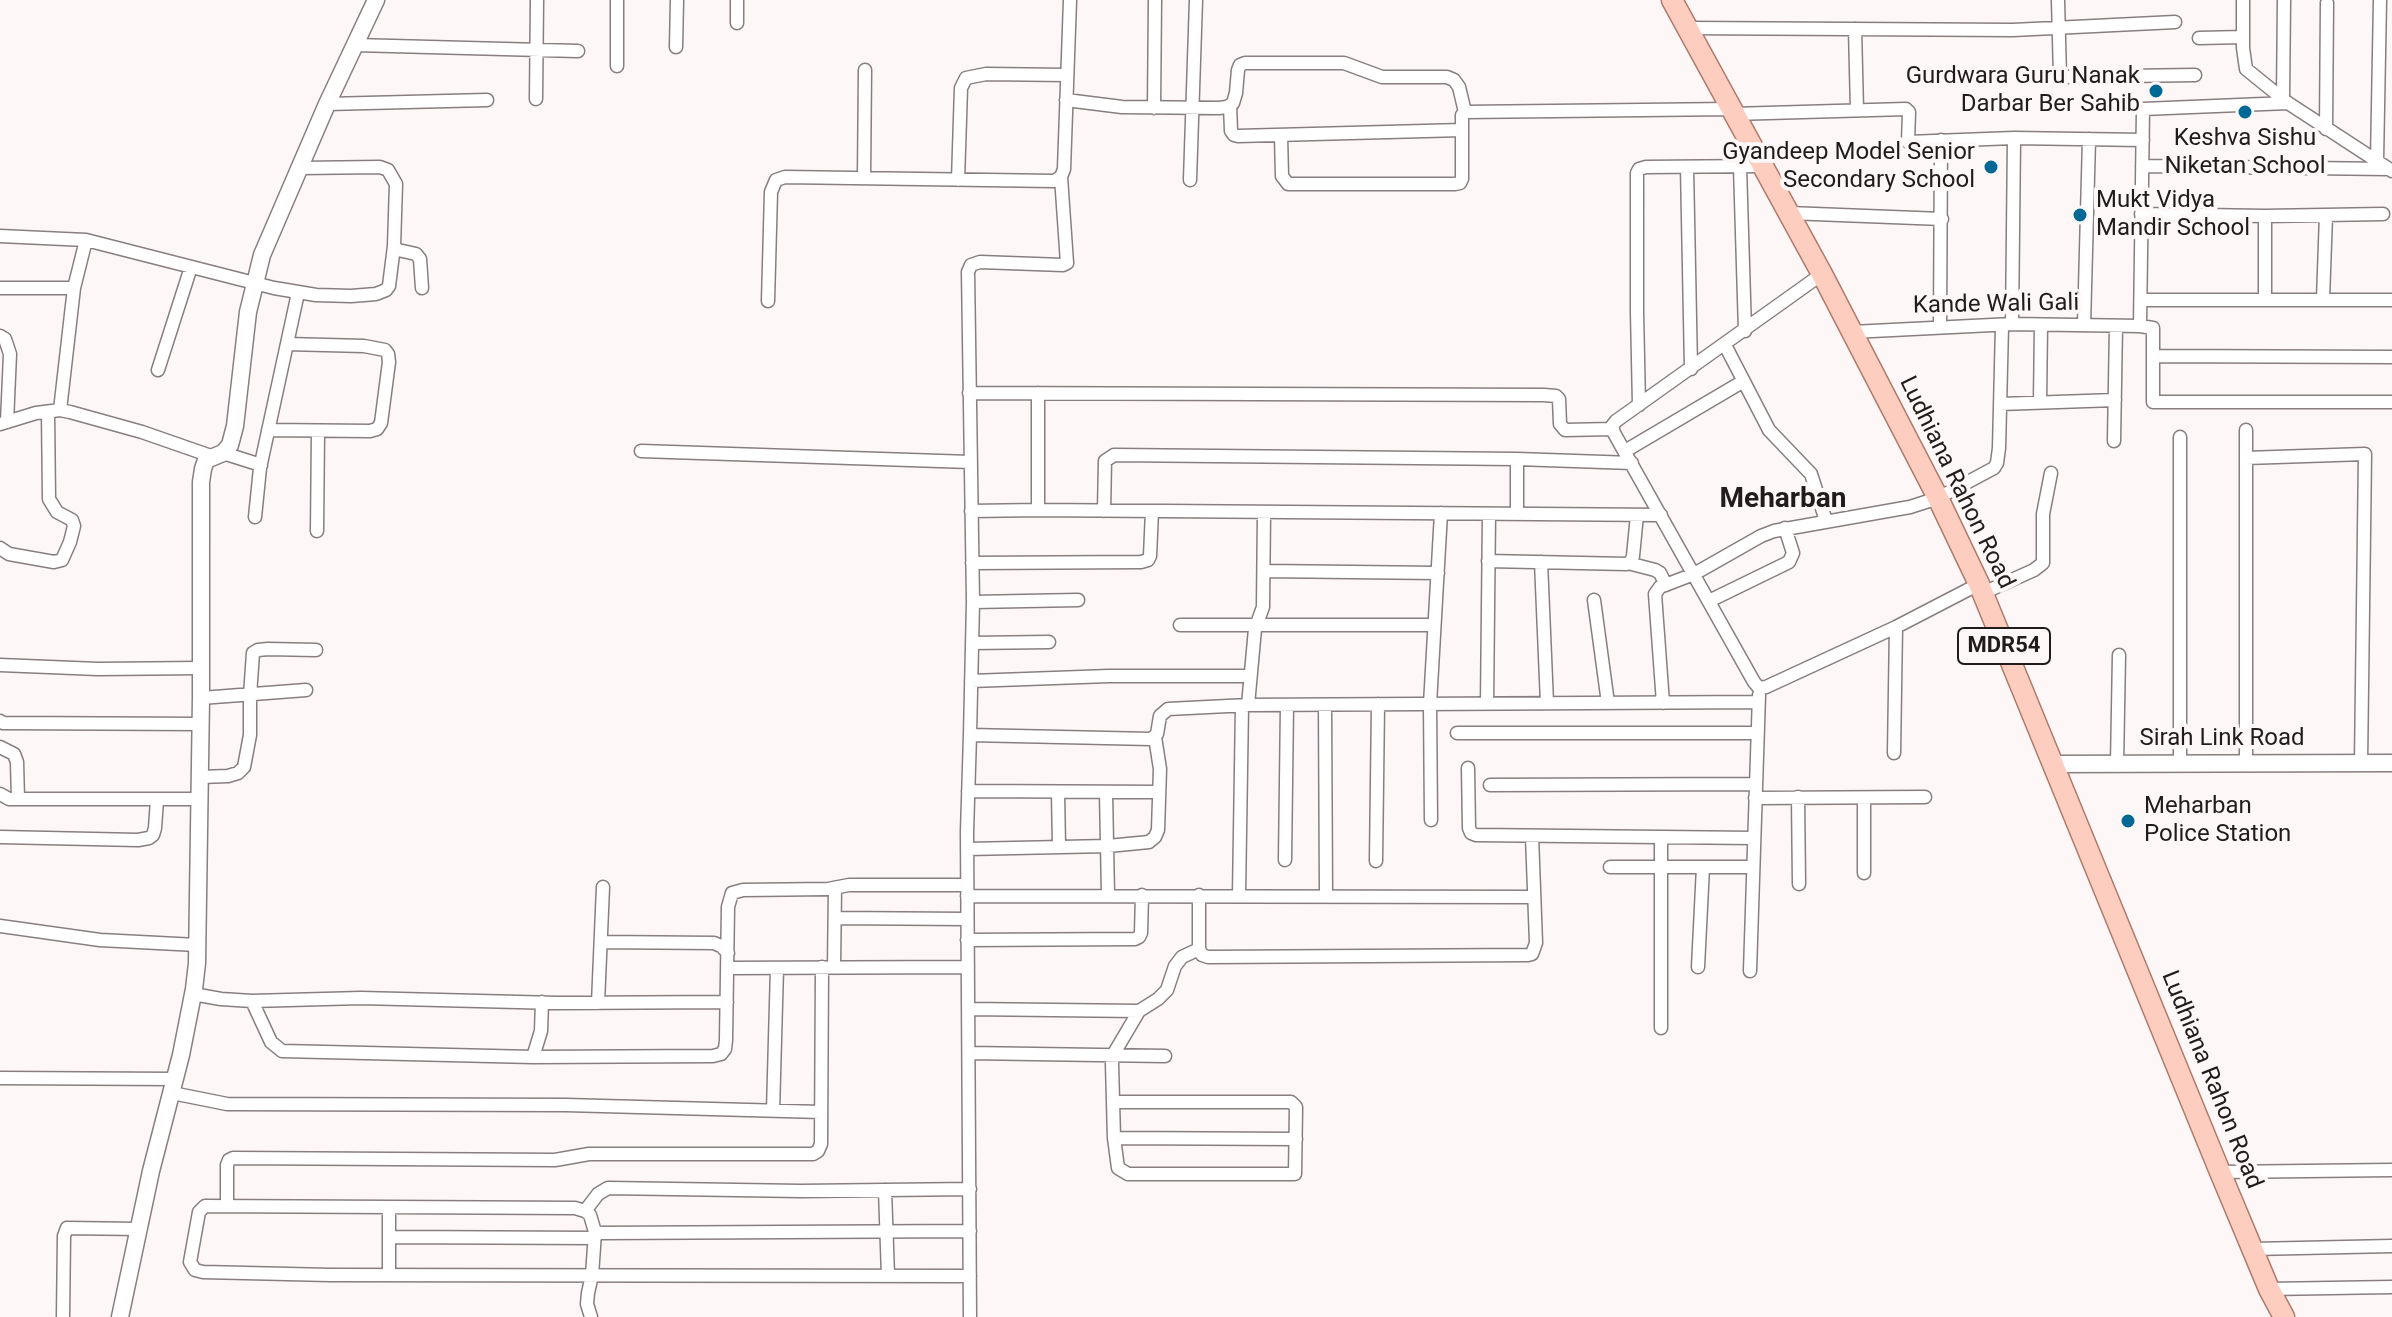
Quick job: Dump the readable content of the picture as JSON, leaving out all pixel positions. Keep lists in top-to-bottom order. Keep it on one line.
{"streets":{"main road":["Ludhiana Rahon Road","MDR54"],"street":["Kande Wali Gali","Sirah Link Road"]},"crossings":[["Kande Wali Gali","Ludhiana Rahon Road"],["Ludhiana Rahon Road","Sirah Link Road"]],"districts":["Meharban"],"places":["Gurdwara Guru Nanak Darbar Ber Sahib","Keshva Sishu Niketan School","Gyandeep Model Senior Secondary School","Mukt Vidya Mandir School","Meharban Police Station"]}
